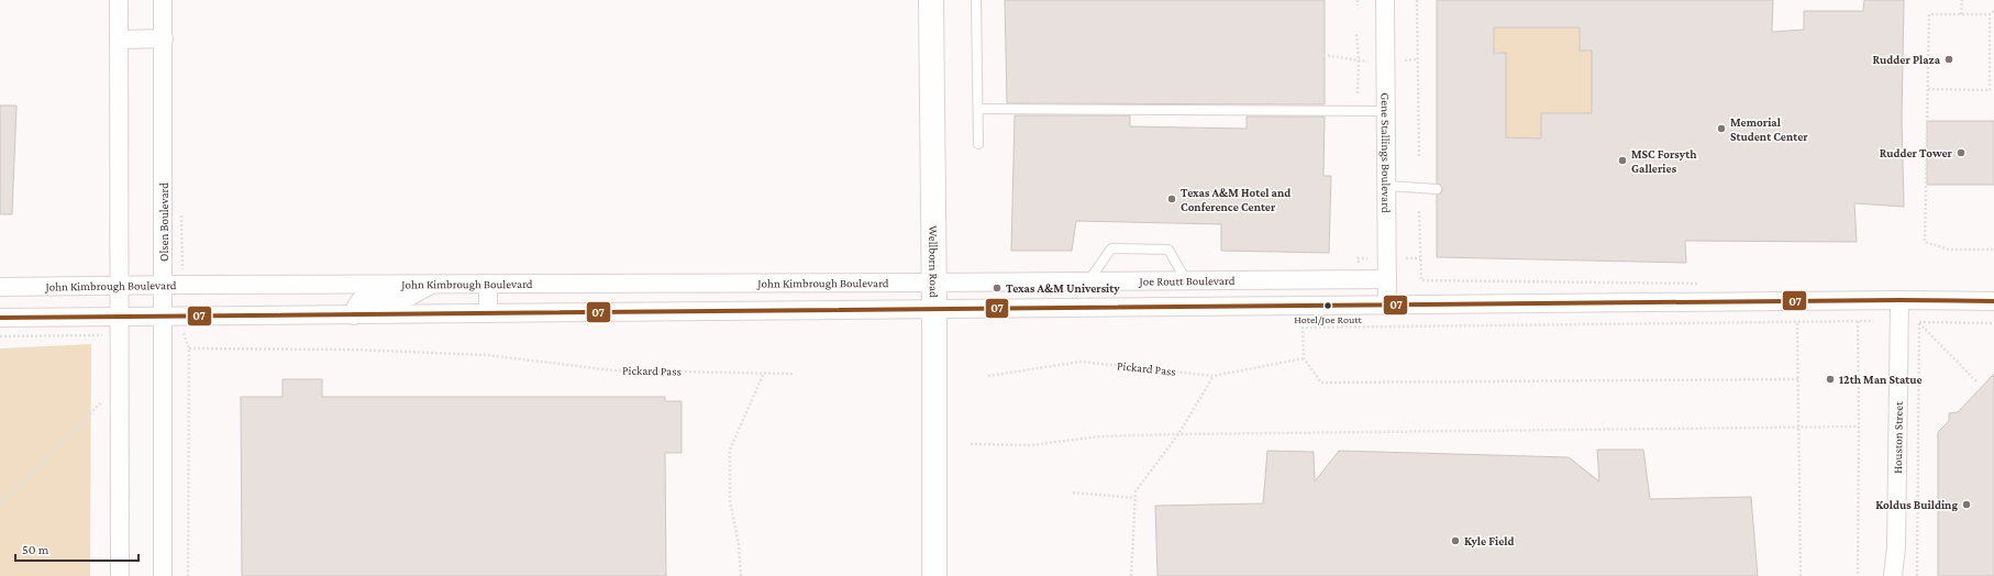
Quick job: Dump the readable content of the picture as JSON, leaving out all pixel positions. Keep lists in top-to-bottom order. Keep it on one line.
{"streets":{"main road":["Wellborn Road"],"street":["Gene Stallings Boulevard","Olsen Boulevard","Joe Routt Boulevard","John Kimbrough Boulevard","Houston Street"],"path":["Pickard Pass"]},"crossings":[["Gene Stallings Boulevard","Joe Routt Boulevard"],["Olsen Boulevard","John Kimbrough Boulevard"],["Wellborn Road","Joe Routt Boulevard"],["Wellborn Road","John Kimbrough Boulevard"],["Joe Routt Boulevard","John Kimbrough Boulevard"]],"places":["Rudder Plaza","Memorial Student Center","Rudder Tower","MSC Forsyth Galleries","Texas A&M Hotel and Conference Center","Texas A&M University","Hotel/Joe Routt","12th Man Statue","Koldus Building","Kyle Field"],"lines":["transit line 07"],"scale_bar":"50 m"}
